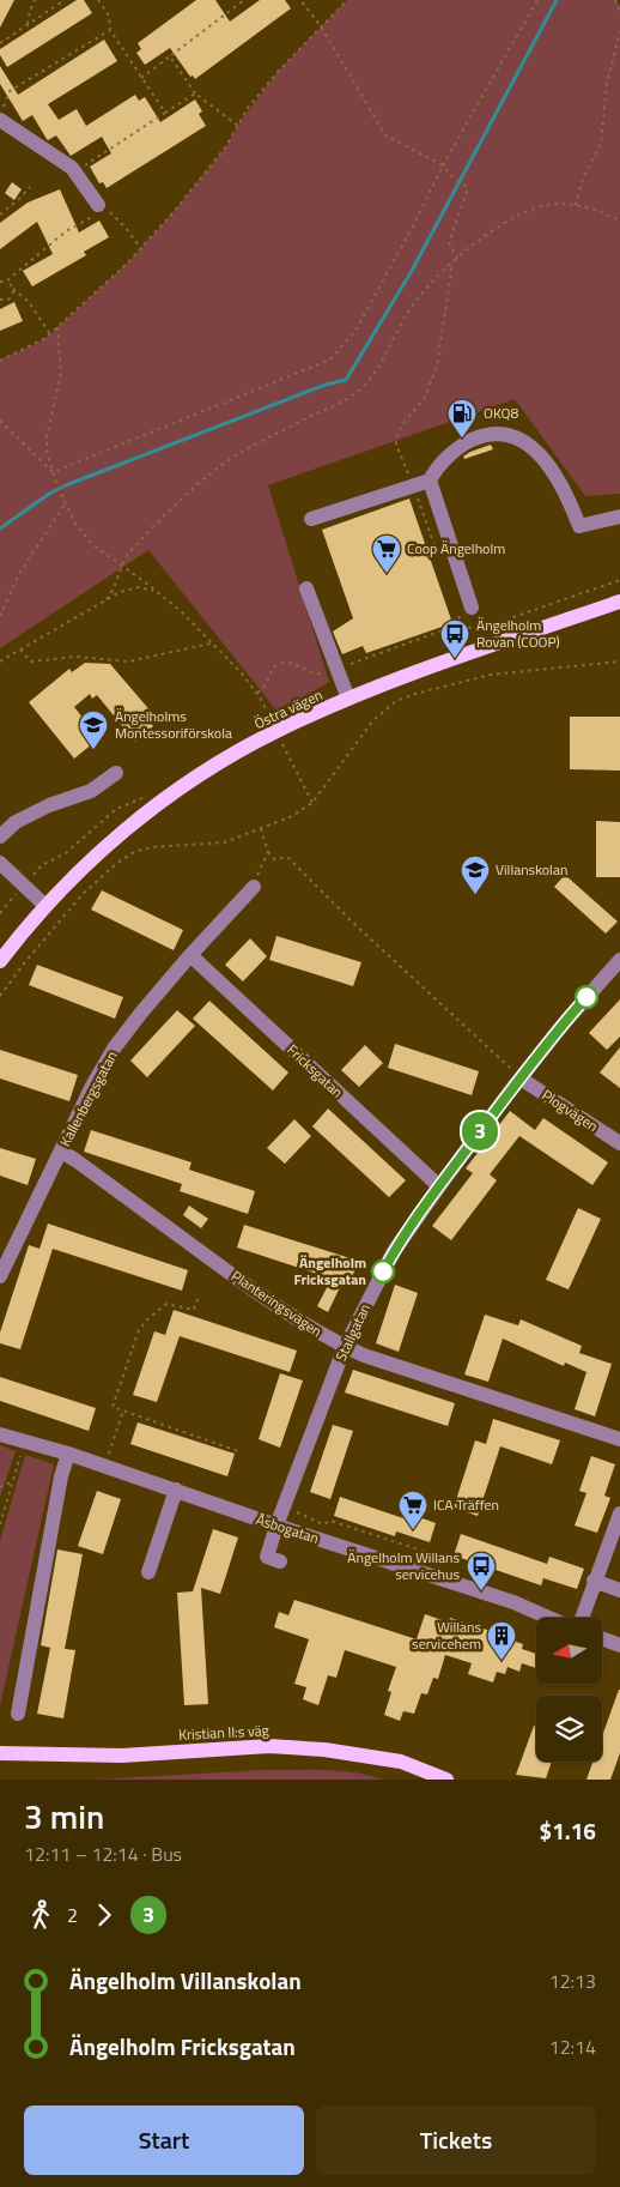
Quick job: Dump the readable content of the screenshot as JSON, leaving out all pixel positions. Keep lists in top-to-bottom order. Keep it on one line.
{"streets":{"main road":["Östra vägen","Kristian II:s väg"],"street":["Fricksgatan","Kallenbergsgatan","Plogvägen","Planteringsvägen","Stallgatan","Åsbogatan"]},"crossings":[["Fricksgatan","Kallenbergsgatan"],["Fricksgatan","Stallgatan"],["Kallenbergsgatan","Planteringsvägen"],["Plogvägen","Stallgatan"],["Planteringsvägen","Stallgatan"],["Stallgatan","Åsbogatan"]],"places":{"fuel station":["OKQ8"],"supermarket":["Coop Ängelholm","ICA Träffen"],"bus stop":["Ängelholm Rovan (COOP)","Ängelholm Willans servicehus"],"school or university":["Ängelholms Montessoriförskola","Villanskolan"],"other":["Ängelholm Fricksgatan"],"building":["Willans servicehem"]},"lines":["bus line 3"],"north":"left","page":{"on_map":"3","heading":["3 min","12:11 – 12:14 · Bus","$1.16"],"legs":["2","3"],"list":[{"name":"Ängelholm Villanskolan","value":"12:13"},{"name":"Ängelholm Fricksgatan","value":"12:14"}],"buttons":["Start","Tickets"]}}
